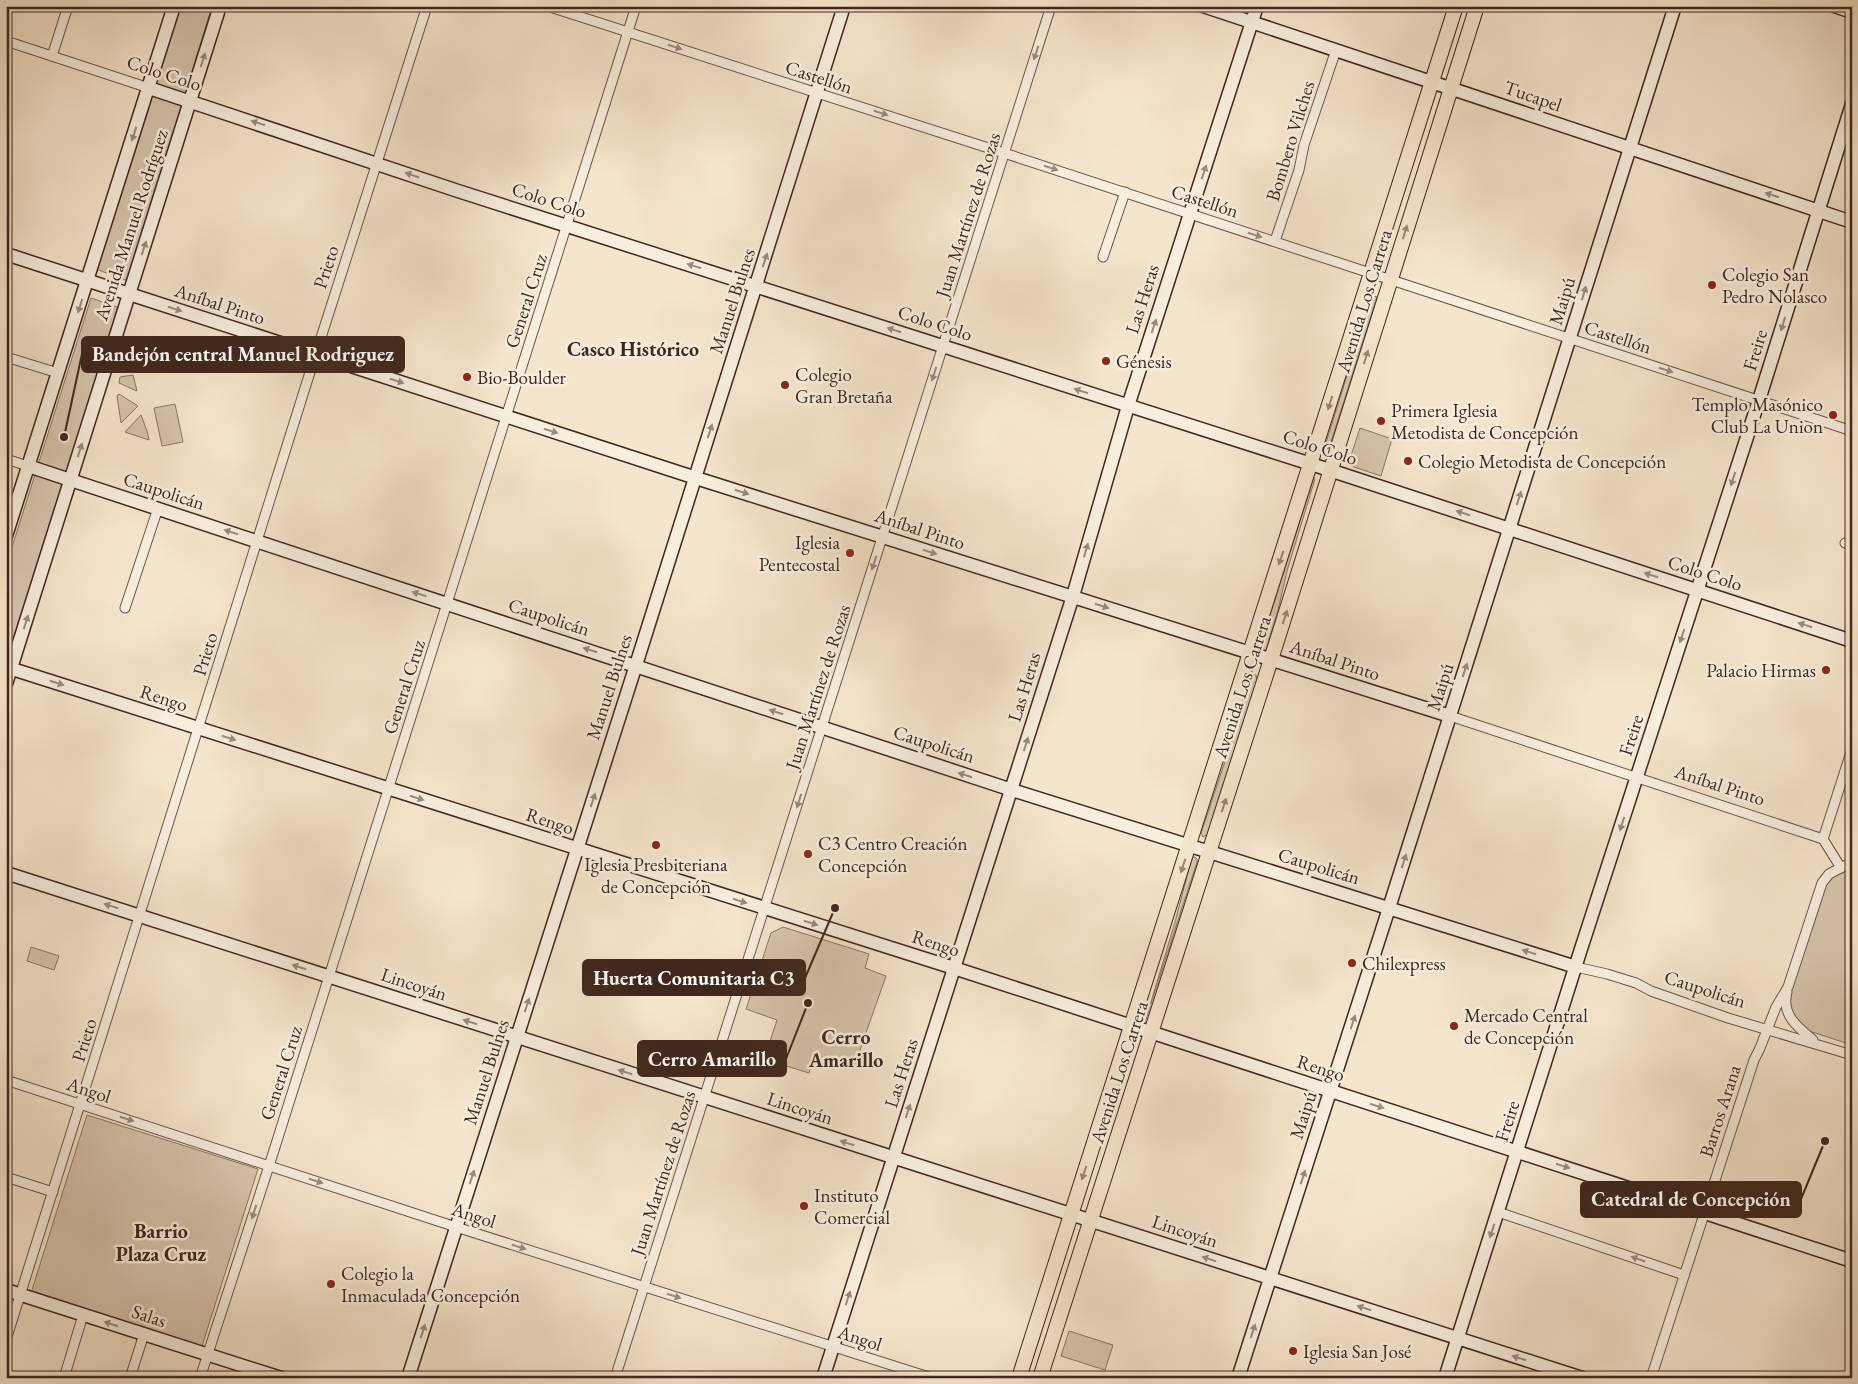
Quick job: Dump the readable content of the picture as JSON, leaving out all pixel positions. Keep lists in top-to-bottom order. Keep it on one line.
{"streets":{"main road":["Avenida Los Carrera"],"street":["Colo Colo","Castellón","Tucapel","Bombero Vilches","Juan Martínez de Rozas","Avenida Manuel Rodríguez","Prieto","Las Heras","General Cruz","Manuel Bulnes","Maipú","Aníbal Pinto","Freire","Caupolicán","Rengo","Lincoyán","Angol","Barros Arana","Salas"]},"crossings":[["Colo Colo","Juan Martínez de Rozas"],["Colo Colo","Avenida Manuel Rodríguez"],["Colo Colo","Prieto"],["Colo Colo","Las Heras"],["Colo Colo","General Cruz"],["Colo Colo","Manuel Bulnes"],["Colo Colo","Avenida Los Carrera"],["Colo Colo","Maipú"],["Colo Colo","Freire"],["Castellón","Bombero Vilches"],["Castellón","Juan Martínez de Rozas"],["Castellón","Las Heras"],["Castellón","General Cruz"],["Castellón","Manuel Bulnes"],["Castellón","Avenida Los Carrera"],["Castellón","Maipú"],["Castellón","Freire"],["Tucapel","Bombero Vilches"],["Tucapel","Las Heras"],["Tucapel","Avenida Los Carrera"],["Tucapel","Maipú"],["Tucapel","Freire"],["Juan Martínez de Rozas","Aníbal Pinto"],["Juan Martínez de Rozas","Caupolicán"],["Juan Martínez de Rozas","Rengo"],["Juan Martínez de Rozas","Lincoyán"],["Juan Martínez de Rozas","Angol"],["Avenida Manuel Rodríguez","Aníbal Pinto"],["Avenida Manuel Rodríguez","Caupolicán"],["Avenida Manuel Rodríguez","Rengo"],["Prieto","Aníbal Pinto"],["Prieto","Caupolicán"],["Prieto","Rengo"],["Prieto","Lincoyán"],["Prieto","Angol"],["Prieto","Salas"],["Las Heras","Aníbal Pinto"],["Las Heras","Caupolicán"],["Las Heras","Rengo"],["Las Heras","Lincoyán"],["Las Heras","Angol"],["General Cruz","Aníbal Pinto"],["General Cruz","Caupolicán"],["General Cruz","Rengo"],["General Cruz","Lincoyán"],["General Cruz","Angol"],["General Cruz","Salas"],["Manuel Bulnes","Aníbal Pinto"],["Manuel Bulnes","Caupolicán"],["Manuel Bulnes","Rengo"],["Manuel Bulnes","Lincoyán"],["Manuel Bulnes","Angol"],["Avenida Los Carrera","Aníbal Pinto"],["Avenida Los Carrera","Caupolicán"],["Avenida Los Carrera","Rengo"],["Avenida Los Carrera","Lincoyán"],["Maipú","Aníbal Pinto"],["Maipú","Caupolicán"],["Maipú","Rengo"],["Maipú","Lincoyán"],["Aníbal Pinto","Freire"],["Freire","Caupolicán"],["Freire","Rengo"],["Freire","Lincoyán"],["Caupolicán","Barros Arana"],["Rengo","Barros Arana"]],"one_way":["Colo Colo","Castellón","Juan Martínez de Rozas","Las Heras","Manuel Bulnes","Maipú","Aníbal Pinto","Freire","Caupolicán","Rengo","Lincoyán","Angol"],"districts":["Casco Histórico","Cerro Amarillo","Barrio Plaza Cruz"],"places":["Colegio San Pedro Nolasco","Génesis","Bio-Boulder","Colegio Gran Bretaña","Templo Masónico Club La Union","Primera Iglesia Metodista de Concepción","Bandejón central Manuel Rodriguez","Colegio Metodista de Concepción","Iglesia Pentecostal","Palacio Hirmas","Iglesia Presbiteriana de Concepción","C3 Centro Creación Concepción","Huerta Comunitaria C3","Chilexpress","Cerro Amarillo","Mercado Central de Concepción","Catedral de Concepción","Instituto Comercial","Colegio la Inmaculada Concepción","Iglesia San José"]}
